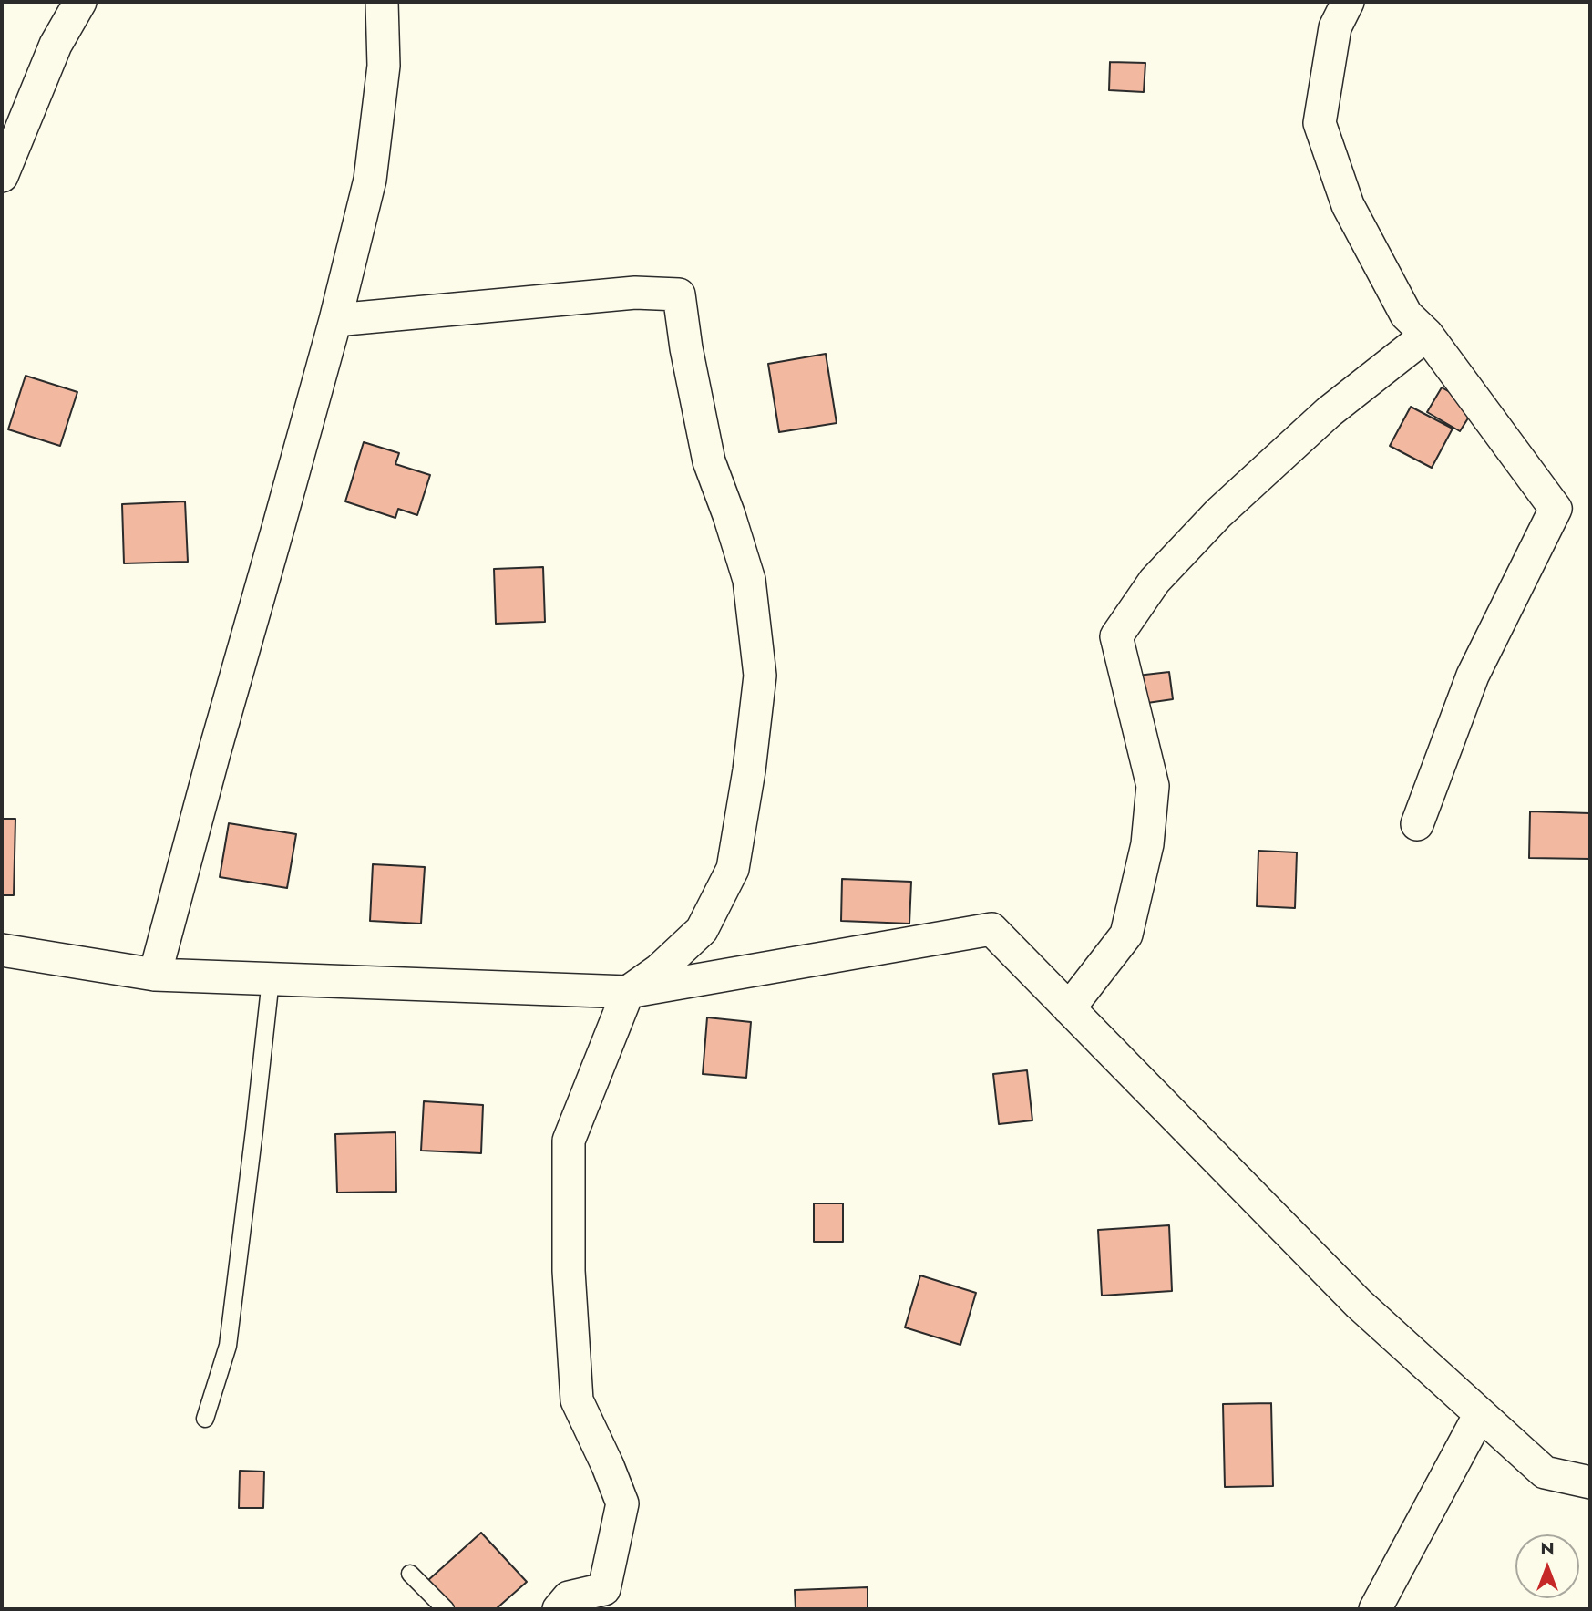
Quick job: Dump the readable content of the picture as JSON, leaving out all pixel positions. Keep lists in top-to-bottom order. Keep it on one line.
{"north":"top"}
